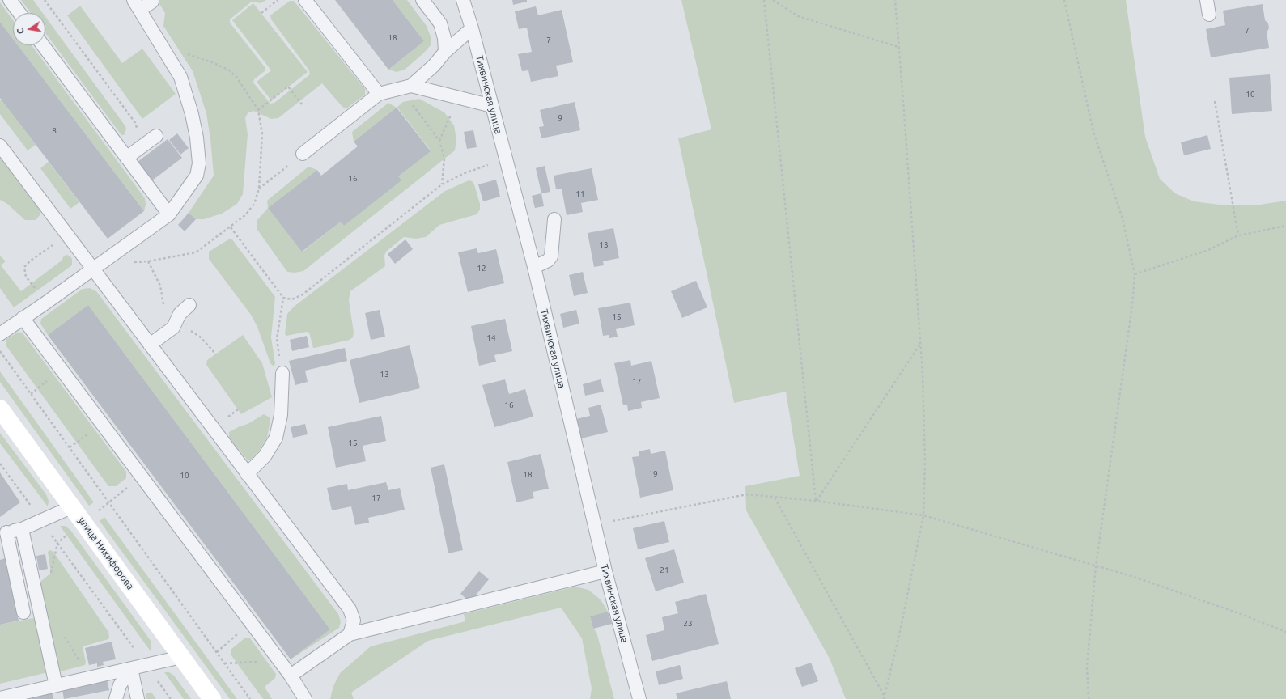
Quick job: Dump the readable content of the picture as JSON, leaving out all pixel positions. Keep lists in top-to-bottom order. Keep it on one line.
{"streets":{"main road":["улица Никифорова"],"lane":["Тихвинская улица"]},"house_numbers":["7","18","7","10","9","8","16","11","13","12","15","14","13","17","16","15","19","18","10","17","21","23"],"north":"left"}
